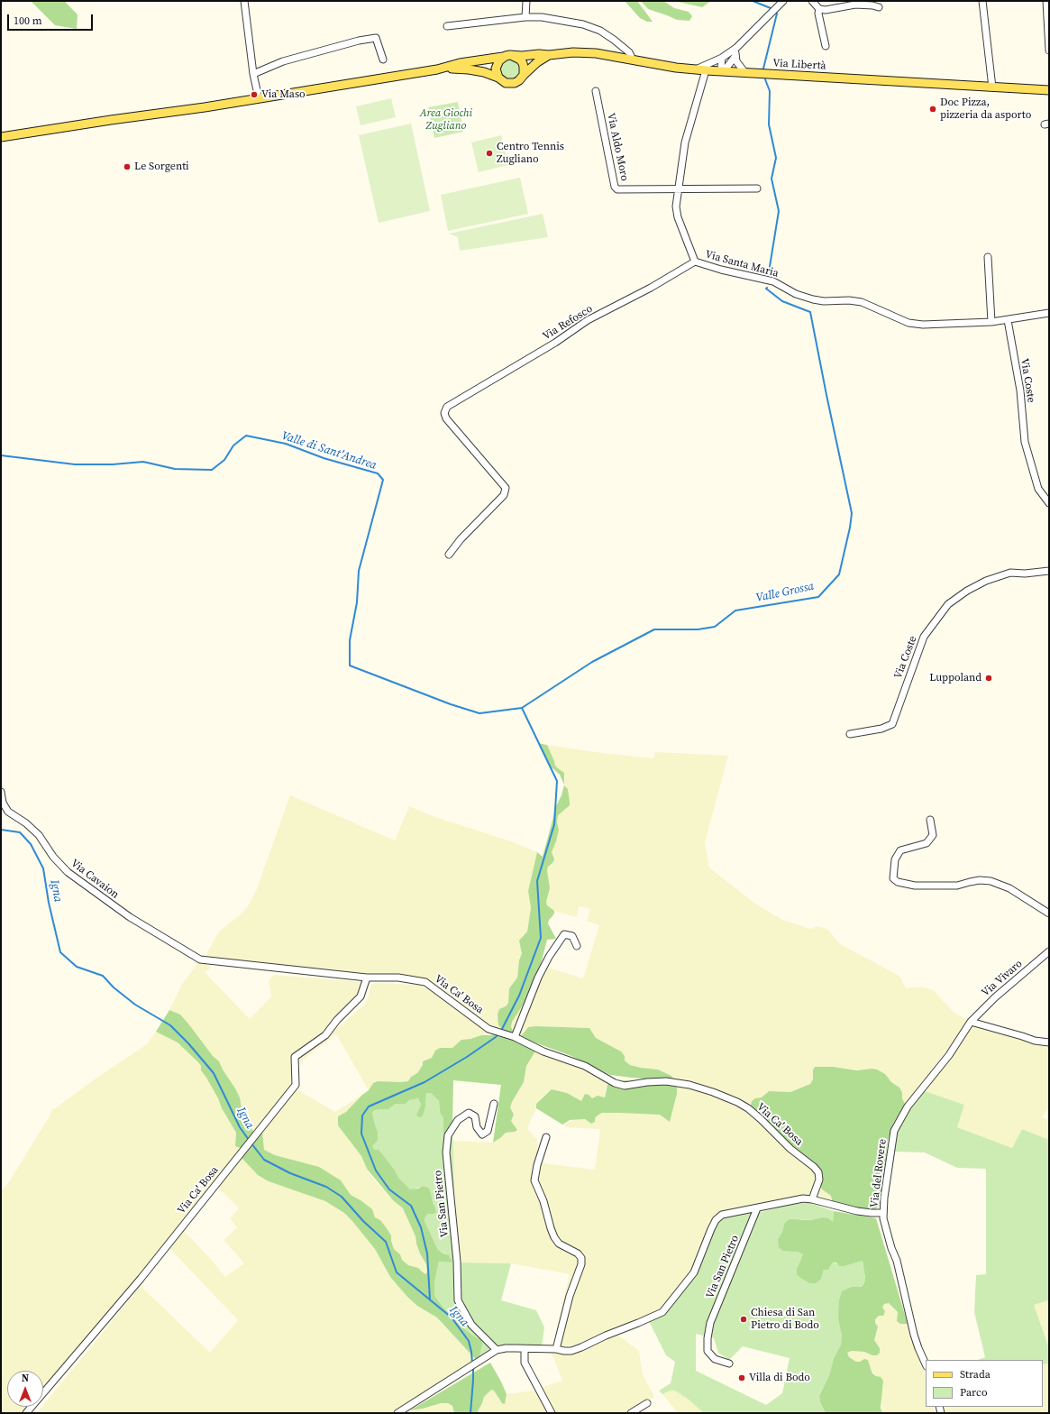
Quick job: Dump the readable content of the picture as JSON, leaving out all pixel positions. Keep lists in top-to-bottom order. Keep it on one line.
{"streets":{"main road":["Via Libertà"],"street":["Via Aldo Moro","Via Santa Maria","Via Refosco","Via Coste","Via Cavaion","Via Vivaro","Via Ca' Bosa","Via del Rovere","Via San Pietro"]},"crossings":[["Via Santa Maria","Via Refosco"],["Via Santa Maria","Via Coste"],["Via Cavaion","Via Ca' Bosa"],["Via Vivaro","Via del Rovere"]],"water":["Valle di Sant'Andrea","Valle Grossa","Igna"],"parks":["Area Giochi Zugliano"],"places":["Via Maso","Doc Pizza, pizzeria da asporto","Centro Tennis Zugliano","Le Sorgenti","Luppoland","Chiesa di San Pietro di Bodo","Villa di Bodo"],"legend":["Strada","Parco"],"scale_bar":"100 m","north":"top"}
